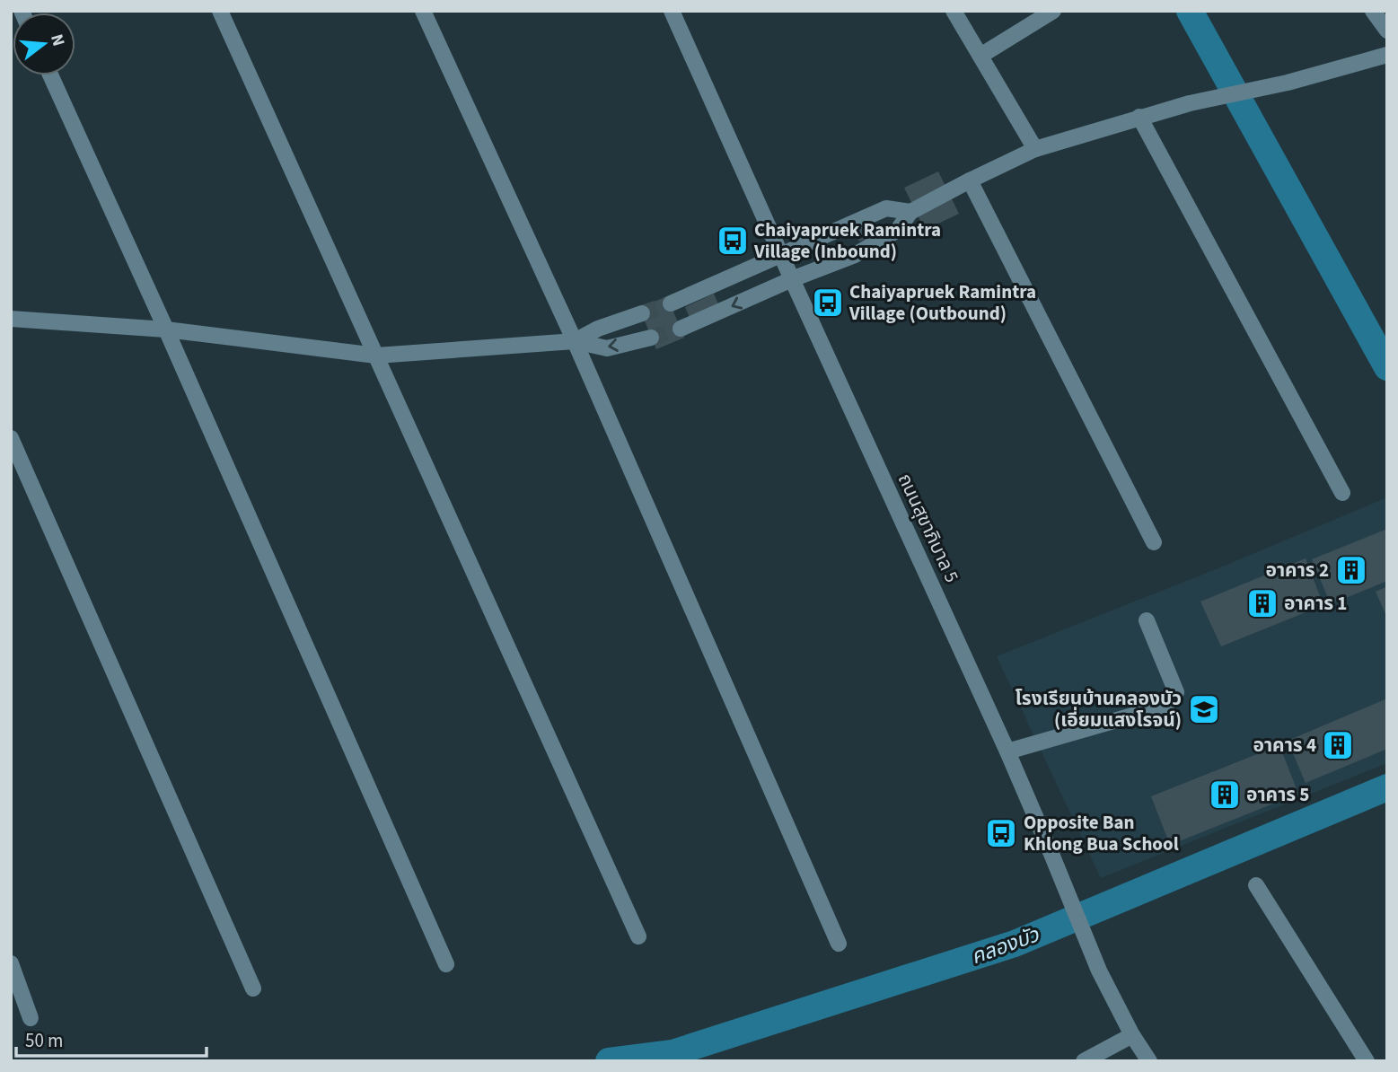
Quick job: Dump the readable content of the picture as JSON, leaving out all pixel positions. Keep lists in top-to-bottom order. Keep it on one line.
{"streets":{"street":["ถนนสุขาภิบาล 5"]},"water":["คลองบัว"],"places":{"bus stop":["Chaiyapruek Ramintra Village (Inbound)","Chaiyapruek Ramintra Village (Outbound)","Opposite Ban Khlong Bua School"],"building":["อาคาร 2","อาคาร 1","อาคาร 4","อาคาร 5"],"school or university":["โรงเรียนบ้านคลองบัว (เอี่ยมแสงโรจน์)"]},"scale_bar":"50 m","north":"right"}
